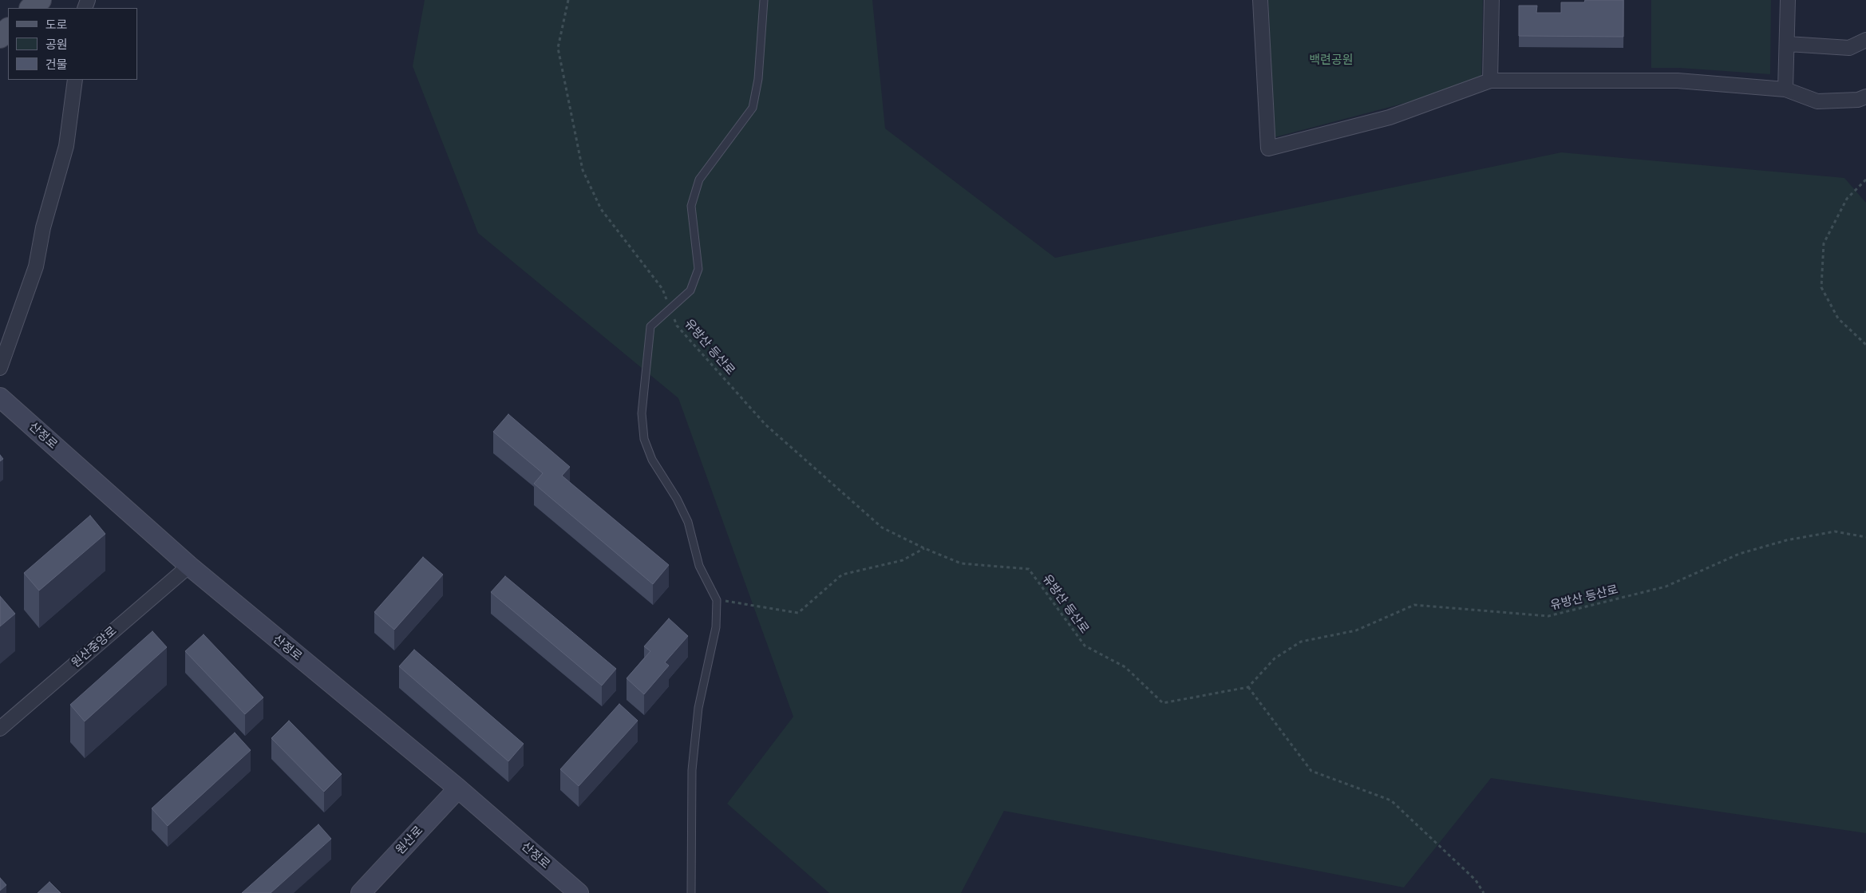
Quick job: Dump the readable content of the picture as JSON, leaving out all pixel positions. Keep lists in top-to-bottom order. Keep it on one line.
{"streets":{"street":["산정로","원산중앙로","원산로"],"path":["유방산 등산로"]},"crossings":[["산정로","원산중앙로"],["산정로","원산로"]],"parks":["백련공원"],"legend":["도로","공원","건물"]}
